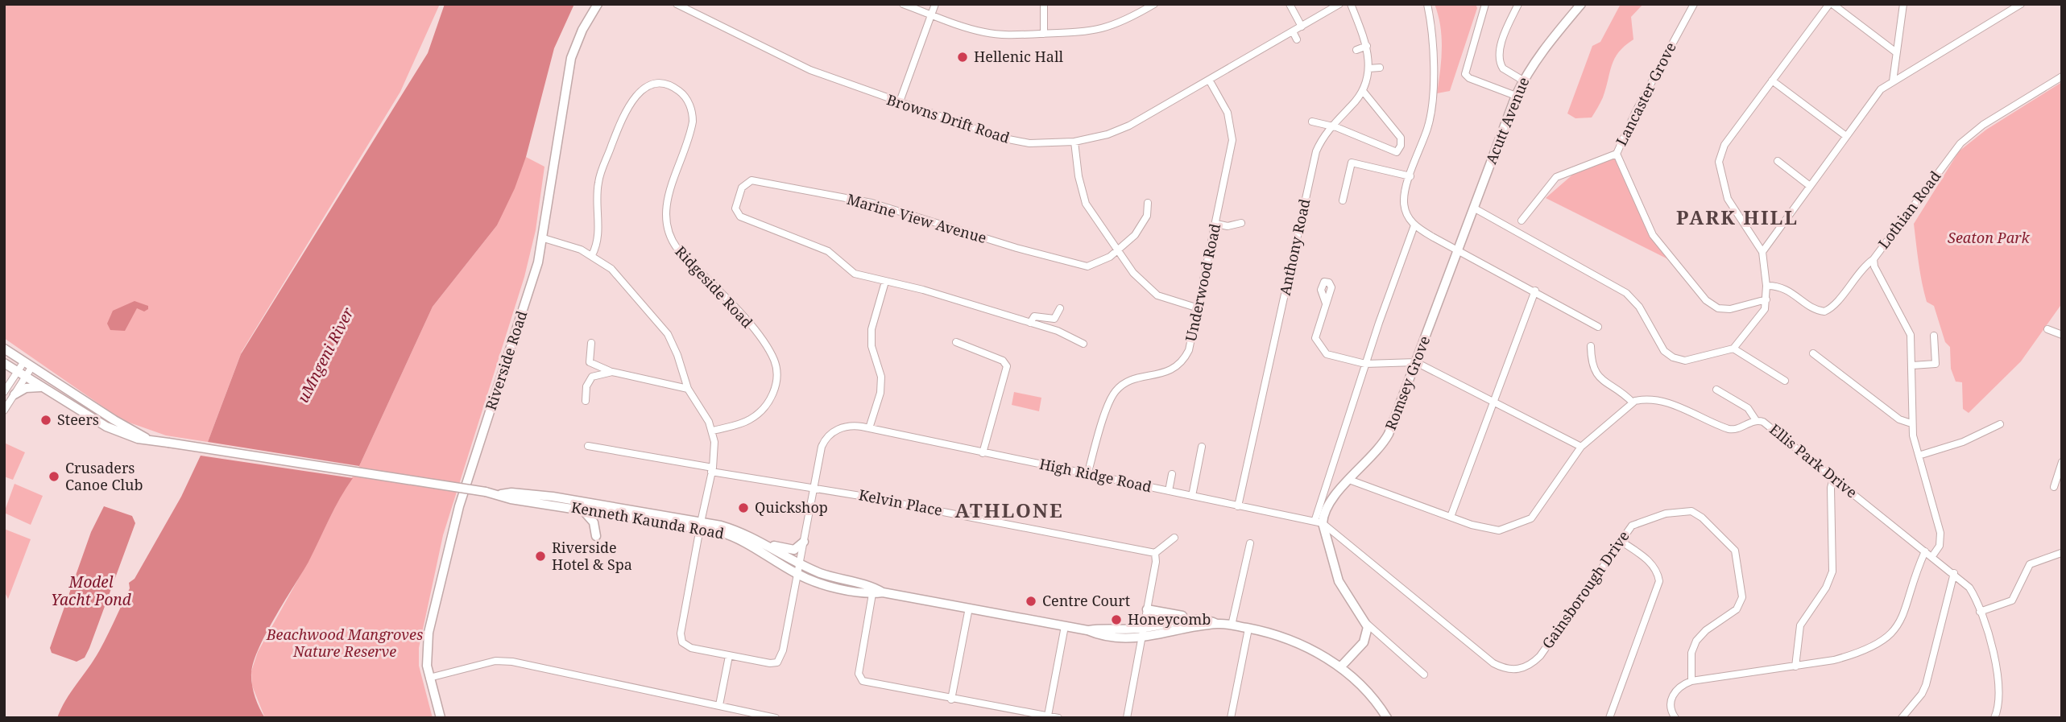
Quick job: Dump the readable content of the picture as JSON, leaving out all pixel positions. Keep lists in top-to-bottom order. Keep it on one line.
{"streets":{"main road":["Acutt Avenue","Riverside Road","Romsey Grove","Kenneth Kaunda Road"],"street":["Lancaster Grove","Browns Drift Road","Lothian Road","Marine View Avenue","Anthony Road","Underwood Road","Ridgeside Road","Ellis Park Drive","High Ridge Road","Kelvin Place","Gainsborough Drive"]},"crossings":[["Browns Drift Road","Underwood Road"],["Acutt Avenue","Romsey Grove"],["Lothian Road","Ellis Park Drive"],["Anthony Road","High Ridge Road"],["Underwood Road","High Ridge Road"],["Romsey Grove","High Ridge Road"],["Romsey Grove","Gainsborough Drive"],["High Ridge Road","Kelvin Place"],["High Ridge Road","Kenneth Kaunda Road"],["High Ridge Road","Gainsborough Drive"]],"districts":["PARK HILL","ATHLONE"],"water":["uMngeni River","Model Yacht Pond"],"parks":["Seaton Park","Beachwood Mangroves Nature Reserve"],"places":["Hellenic Hall","Steers","Crusaders Canoe Club","Quickshop","Riverside Hotel & Spa","Centre Court","Honeycomb"]}
